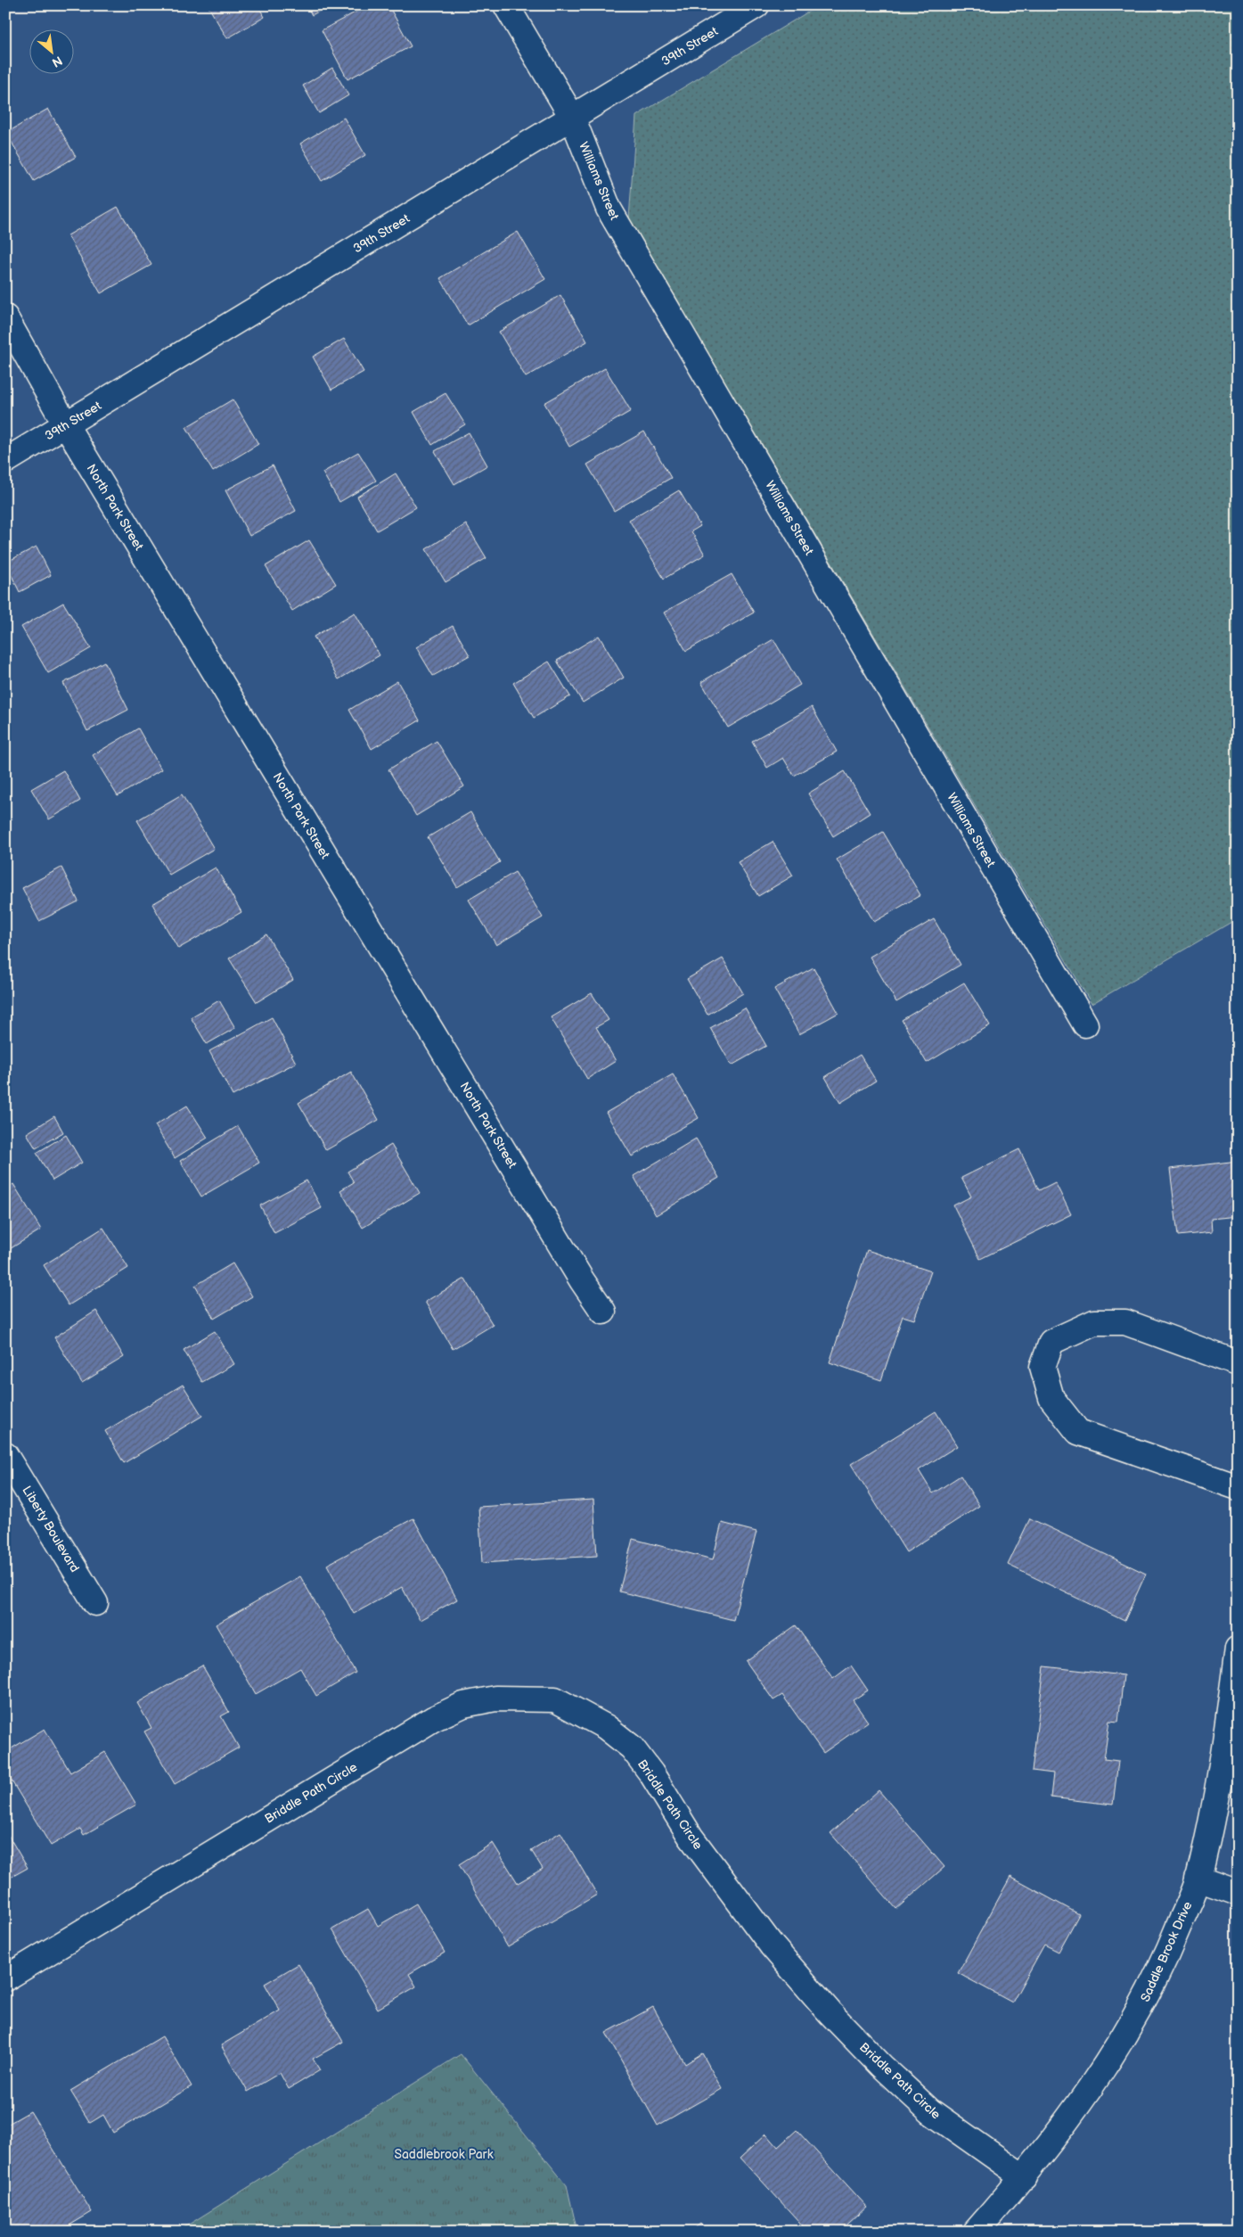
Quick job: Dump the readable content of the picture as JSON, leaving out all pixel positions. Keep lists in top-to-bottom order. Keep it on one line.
{"streets":{"street":["39th Street","Williams Street","North Park Street","Liberty Boulevard","Briddle Path Circle","Saddle Brook Drive"]},"crossings":[["39th Street","Williams Street"],["39th Street","North Park Street"],["Briddle Path Circle","Saddle Brook Drive"]],"parks":["Saddlebrook Park"],"north":"bottom right"}
